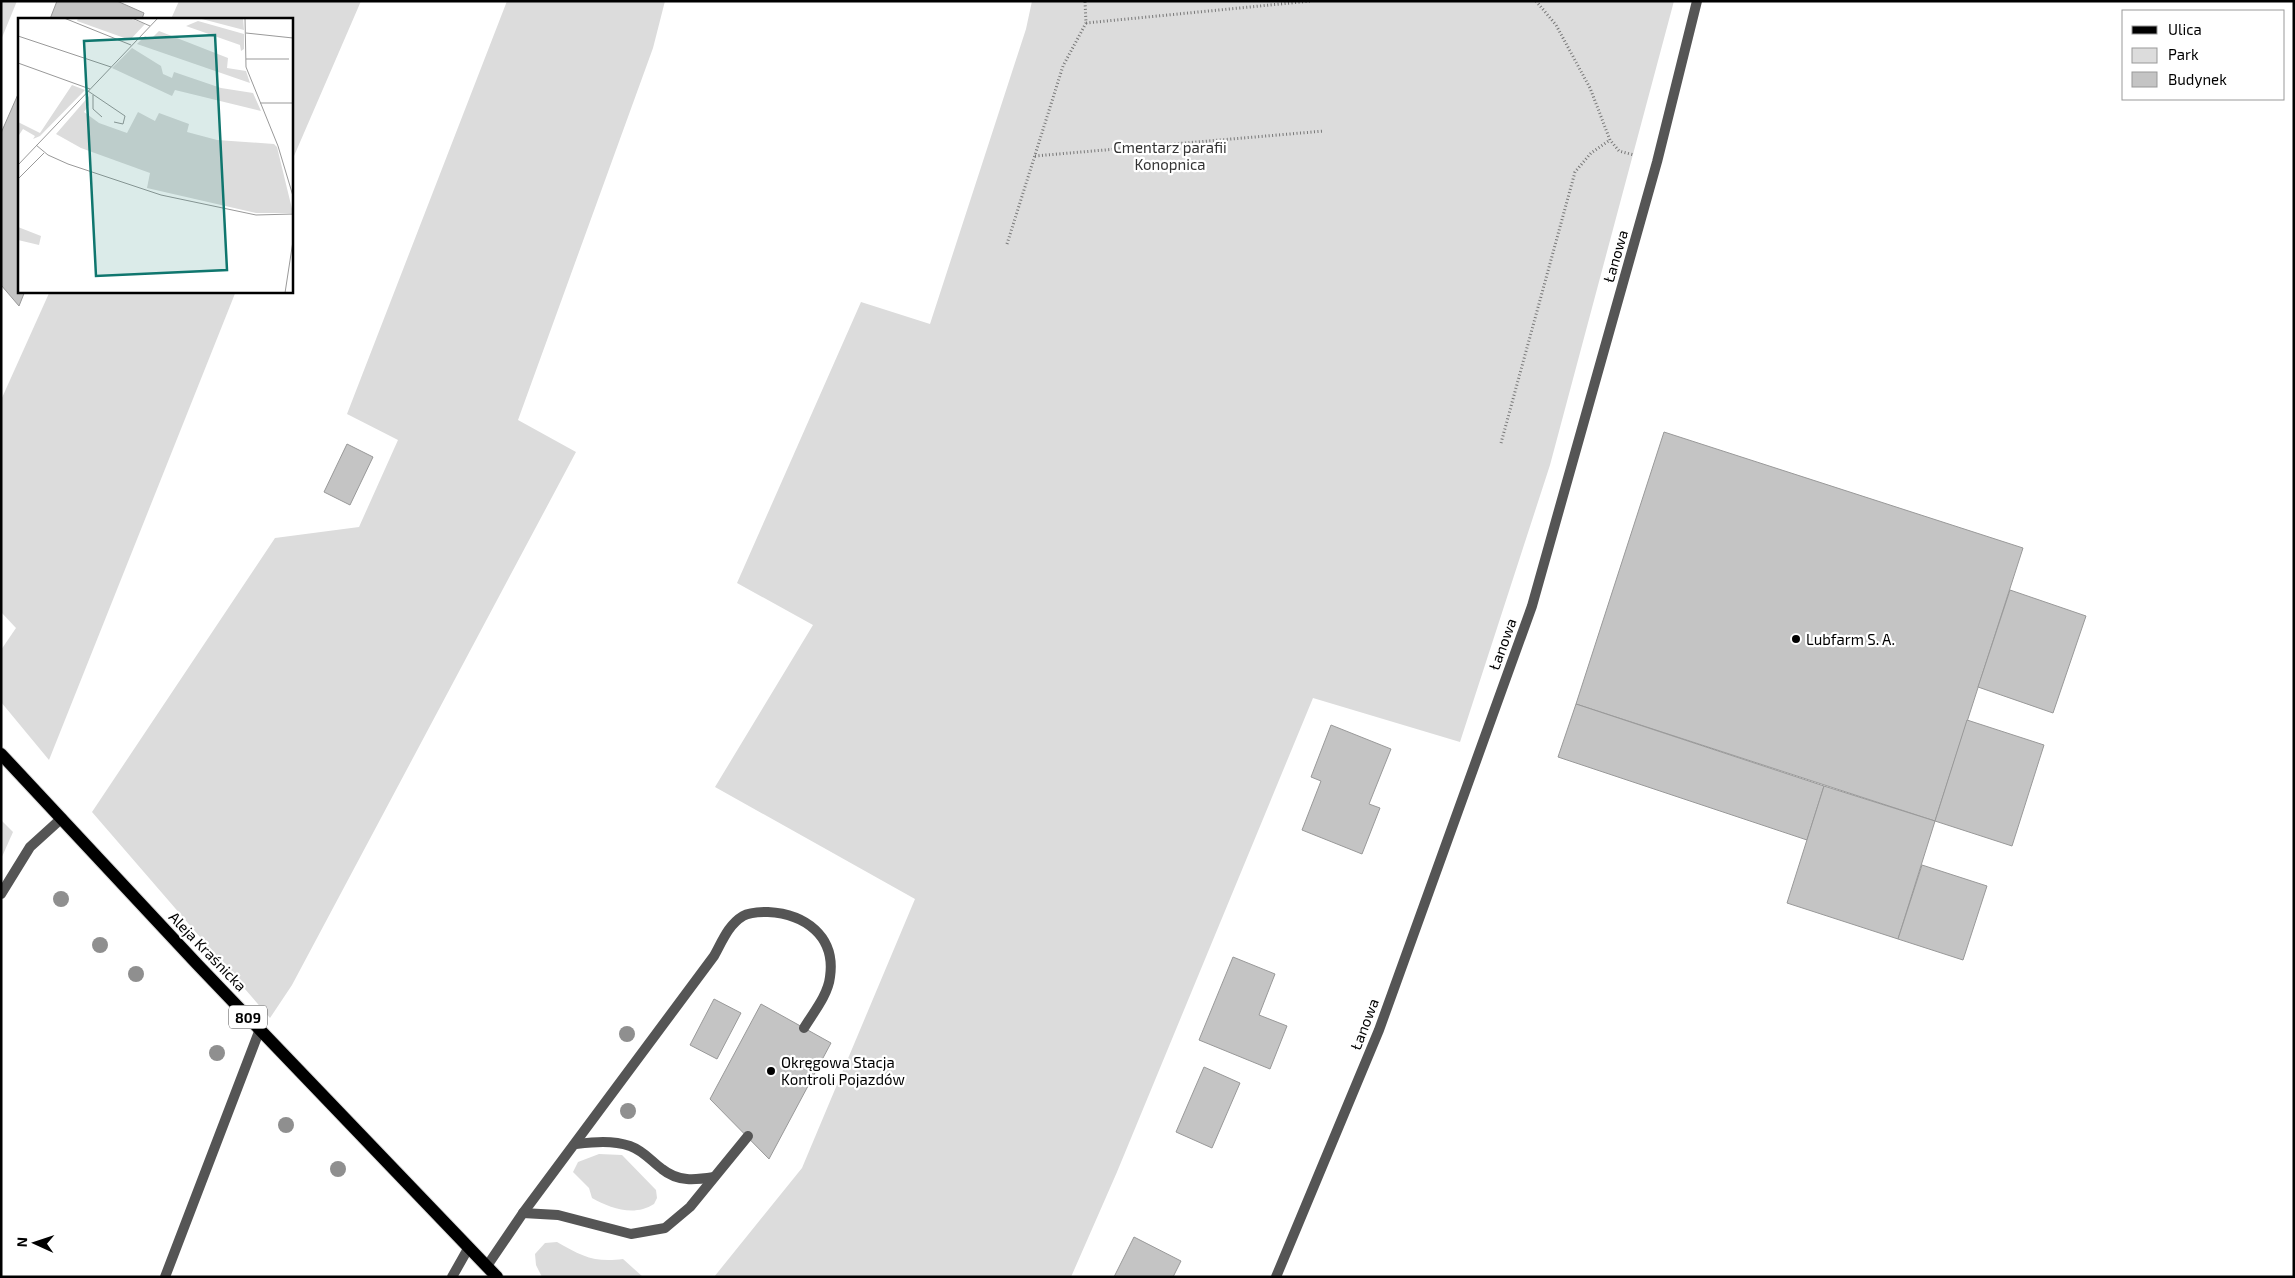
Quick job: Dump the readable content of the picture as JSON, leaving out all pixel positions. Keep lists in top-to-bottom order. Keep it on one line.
{"streets":{"main road":["Aleja Kraśnicka","809"],"street":["Łanowa"]},"parks":["Cmentarz parafii Konopnica"],"places":["Lubfarm S. A.","Okręgowa Stacja Kontroli Pojazdów"],"legend":["Ulica","Park","Budynek"],"north":"left"}
